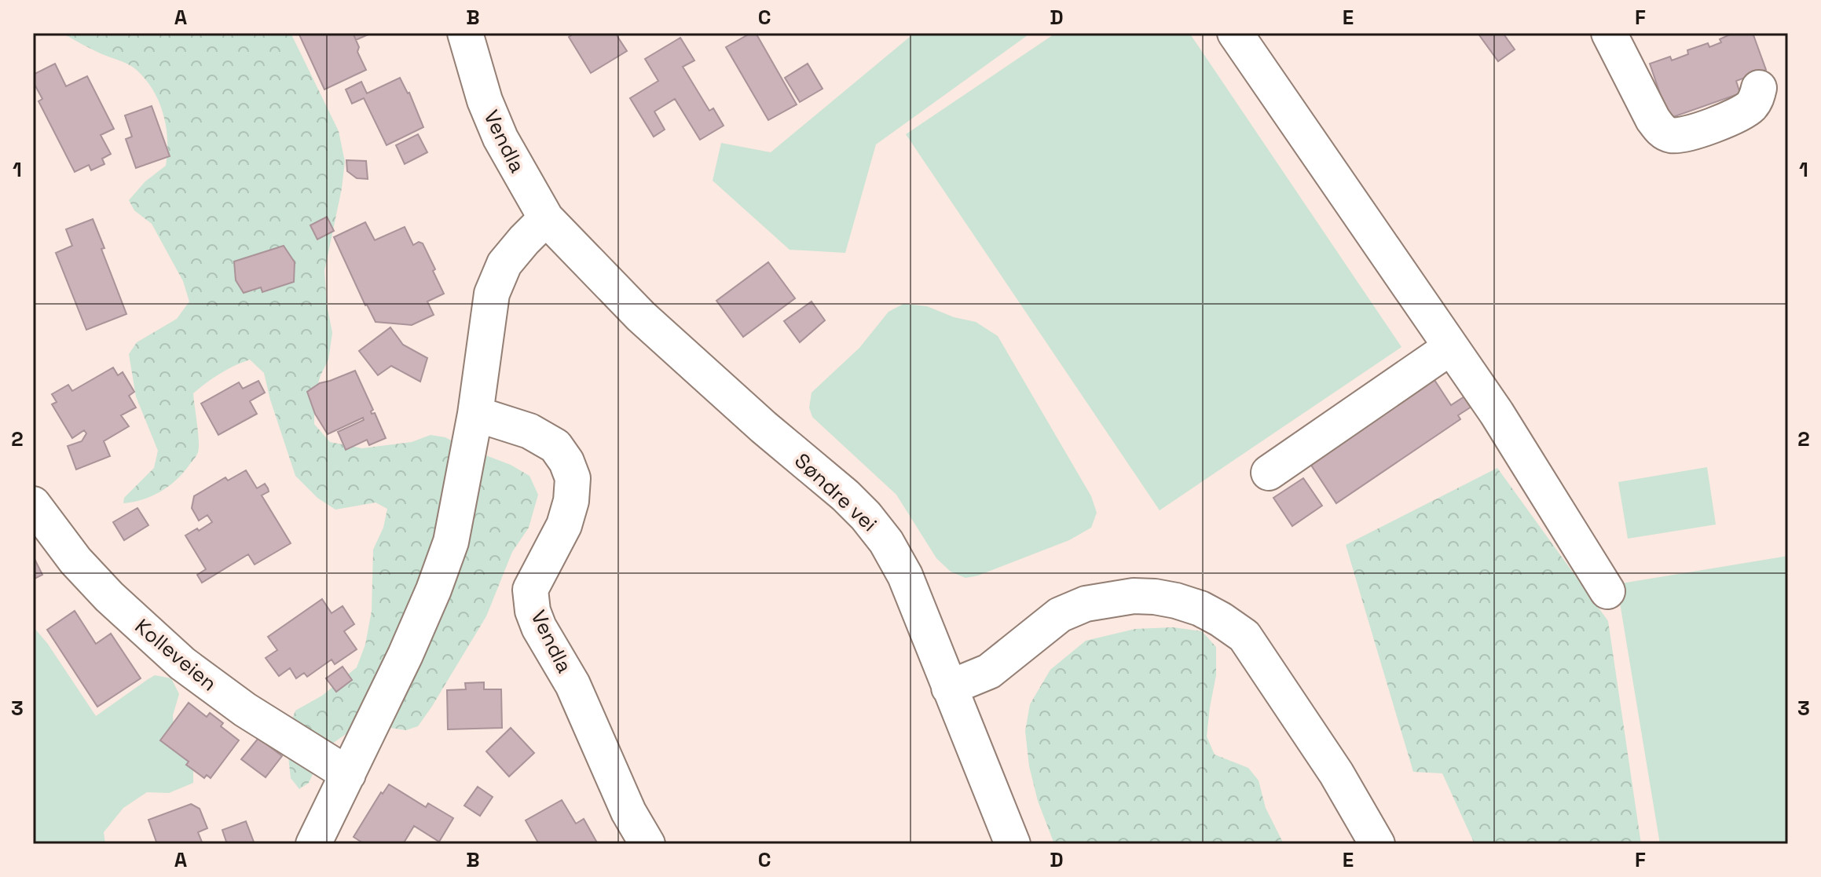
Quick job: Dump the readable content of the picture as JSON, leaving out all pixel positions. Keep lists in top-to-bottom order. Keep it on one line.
{"streets":{"street":["Vendla","Søndre vei","Kolleveien"]},"crossings":[["Vendla","Søndre vei"]],"grid":{"columns":["A","B","C","D","E","F"],"rows":["1","2","3"]}}
